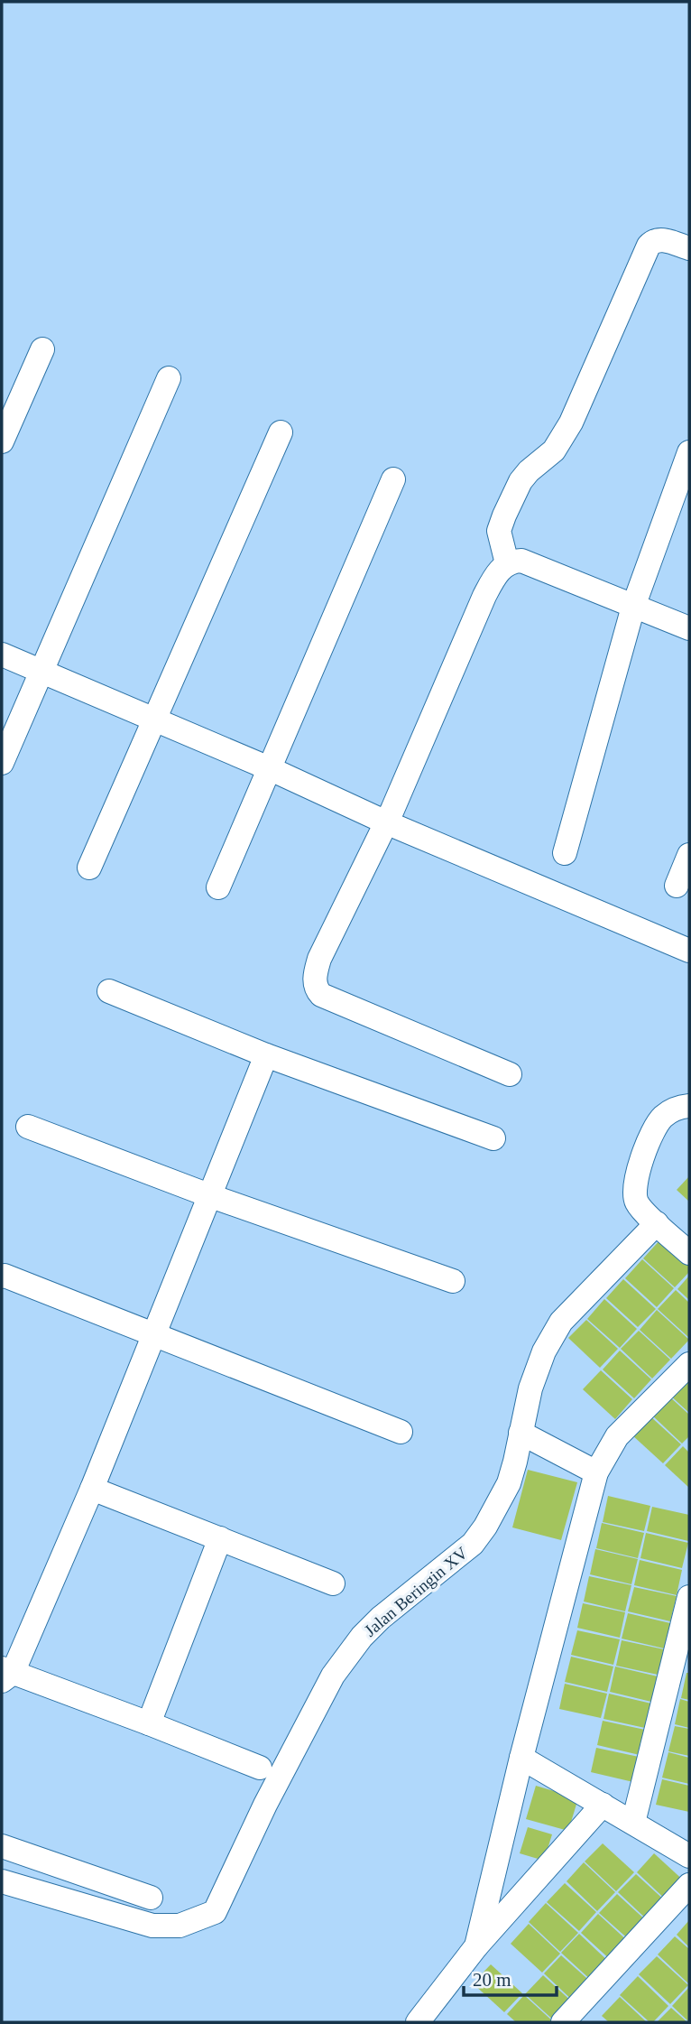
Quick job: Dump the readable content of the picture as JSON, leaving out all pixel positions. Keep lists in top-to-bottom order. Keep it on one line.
{"streets":{"street":["Jalan Beringin XV"]},"scale_bar":"20 m"}
